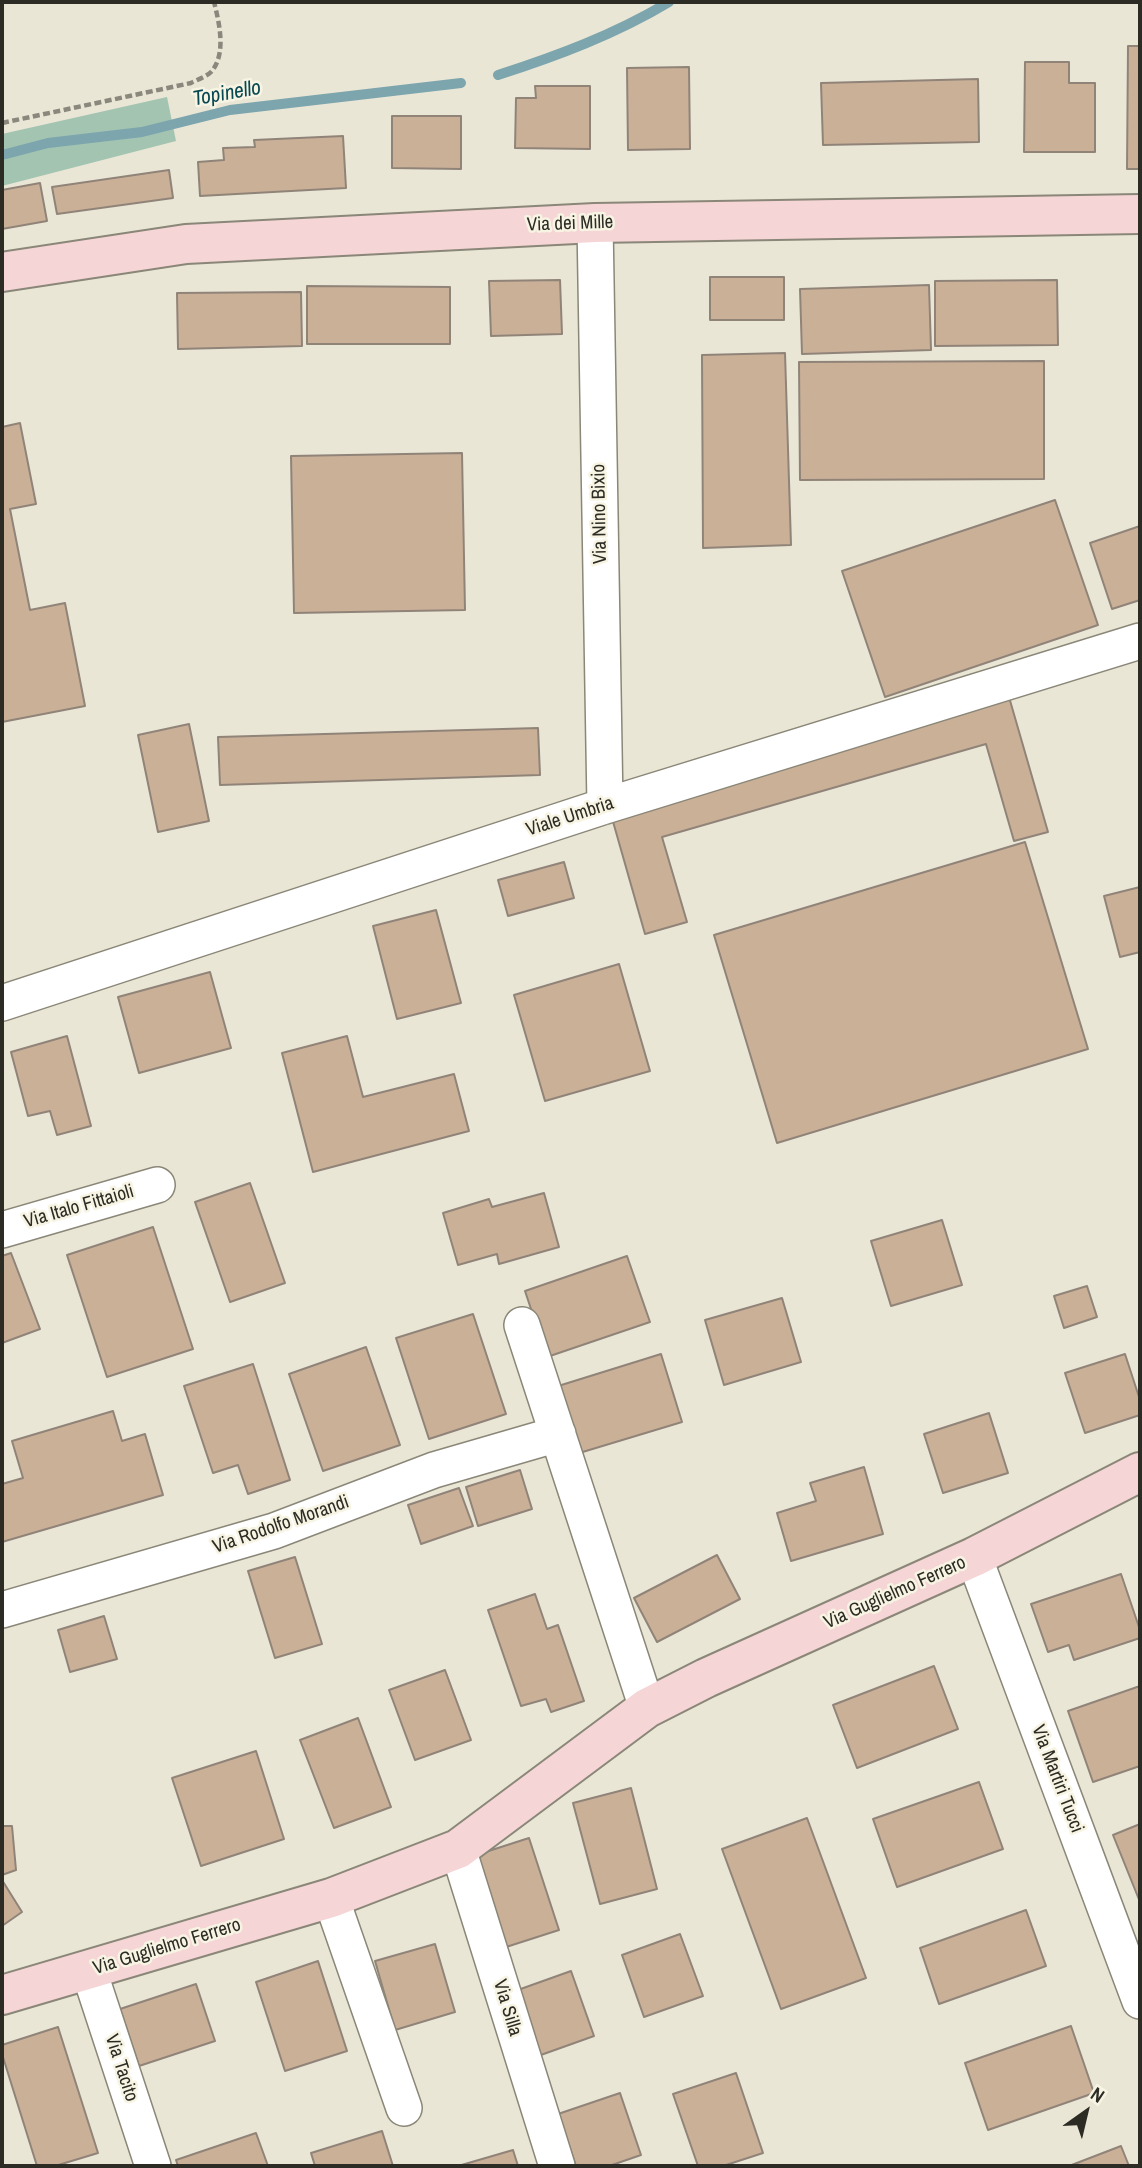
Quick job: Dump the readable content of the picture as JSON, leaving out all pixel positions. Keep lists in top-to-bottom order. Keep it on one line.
{"streets":{"street":["Via dei Mille","Via Nino Bixio","Viale Umbria","Via Italo Fittaioli","Via Rodolfo Morandi","Via Guglielmo Ferrero","Via Martiri Tucci","Via Silla","Via Tacito"]},"crossings":[["Via dei Mille","Via Nino Bixio"],["Via Nino Bixio","Viale Umbria"],["Via Guglielmo Ferrero","Via Martiri Tucci"],["Via Guglielmo Ferrero","Via Silla"],["Via Guglielmo Ferrero","Via Tacito"]],"water":["Topinello"],"north":"top right"}
